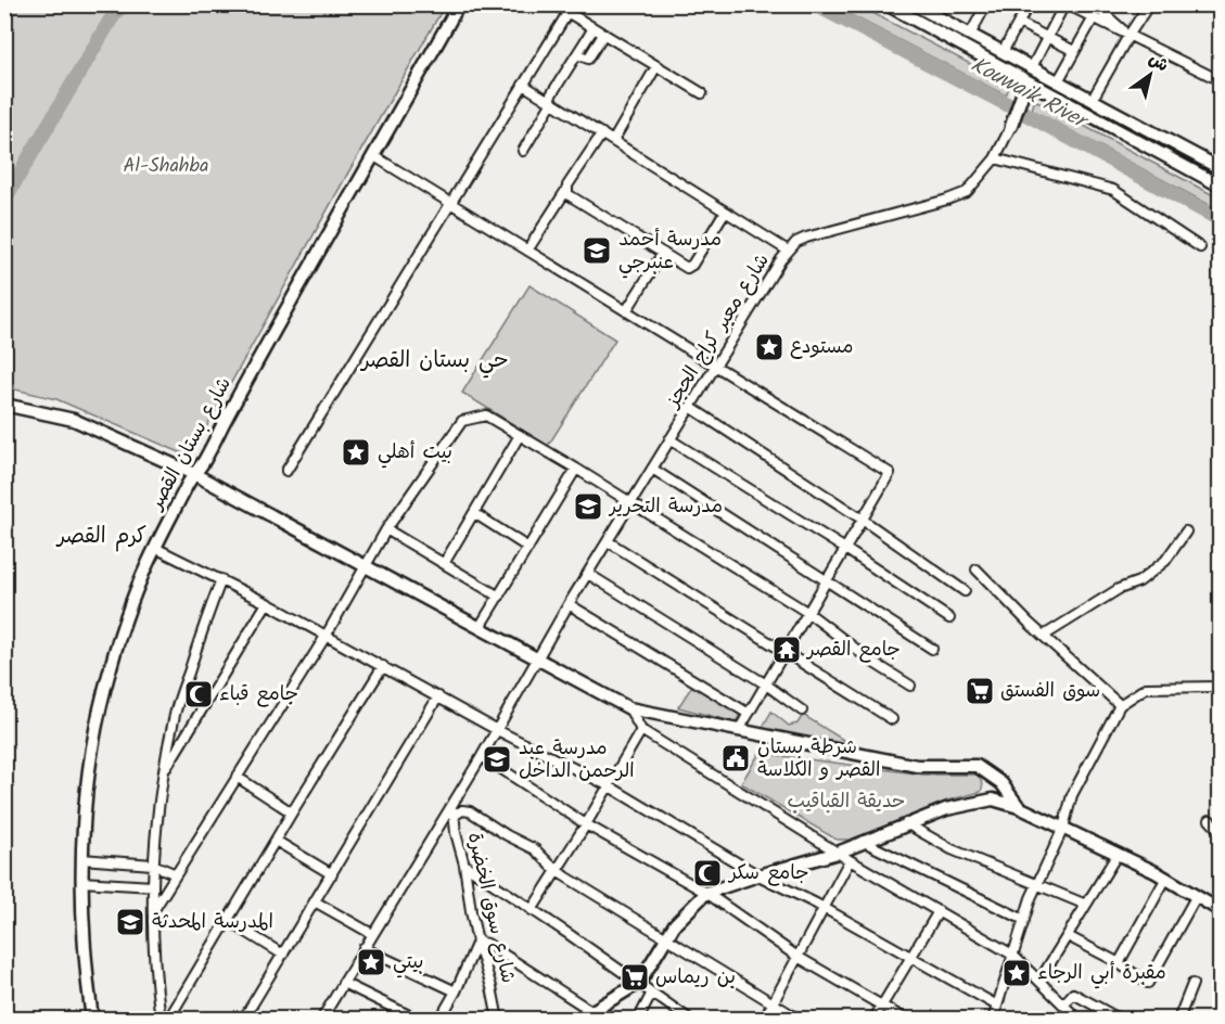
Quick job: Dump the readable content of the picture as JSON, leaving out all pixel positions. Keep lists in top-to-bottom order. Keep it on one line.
{"streets":{"main road":["شارع بستان القصر"],"street":["شارع معبر كراج الحجز","شارع سوق الخضرة"]},"crossings":[["شارع معبر كراج الحجز","شارع سوق الخضرة"]],"districts":["حي بستان القصر","كرم القصر"],"water":["Kouwaik River"],"parks":["Al-Shahba","حديقة القباقيب"],"places":{"school or university":["مدرسة أحمد عنبرجي","مدرسة التحرير","مدرسة عبد الرحمن الداخل","المدرسة المحدثة"],"place":["مستودع","بيت أهلي","بيتي","مقبرة أبي الرجاء"],"temple":["جامع القصر"],"supermarket":["سوق الفستق","بن ريماس"],"mosque":["جامع قباء","جامع سكر"],"public building":["شرطة بستان القصر و الكلاسة"]},"north":"top right"}
